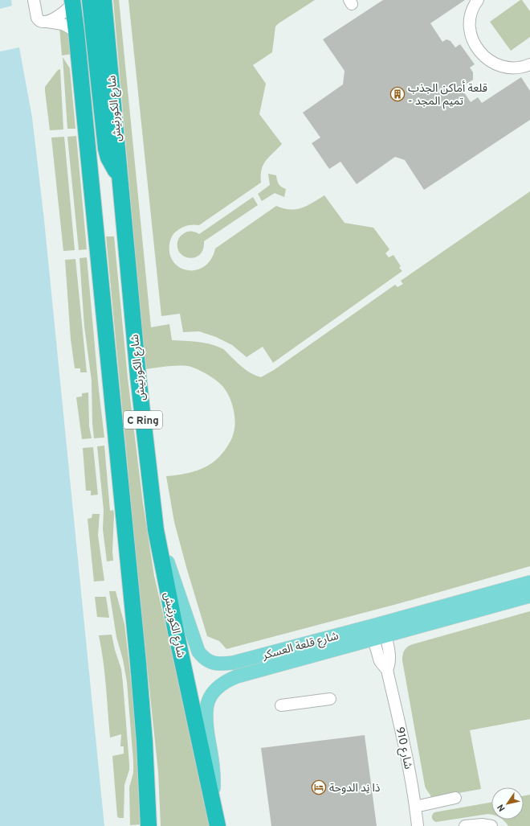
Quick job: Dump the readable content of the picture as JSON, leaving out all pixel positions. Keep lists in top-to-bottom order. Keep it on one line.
{"streets":{"highway":["شارع الكورنيش","C Ring"],"main road":["شارع قلعة العسكر"],"street":["شارع 910"]},"crossings":[["شارع الكورنيش","شارع قلعة العسكر"],["شارع قلعة العسكر","شارع 910"]],"places":{"building":["قلعة أماكن الجذب - تميم المجد"],"hotel":["ذا نِد الدوحة"]},"north":"bottom left"}
